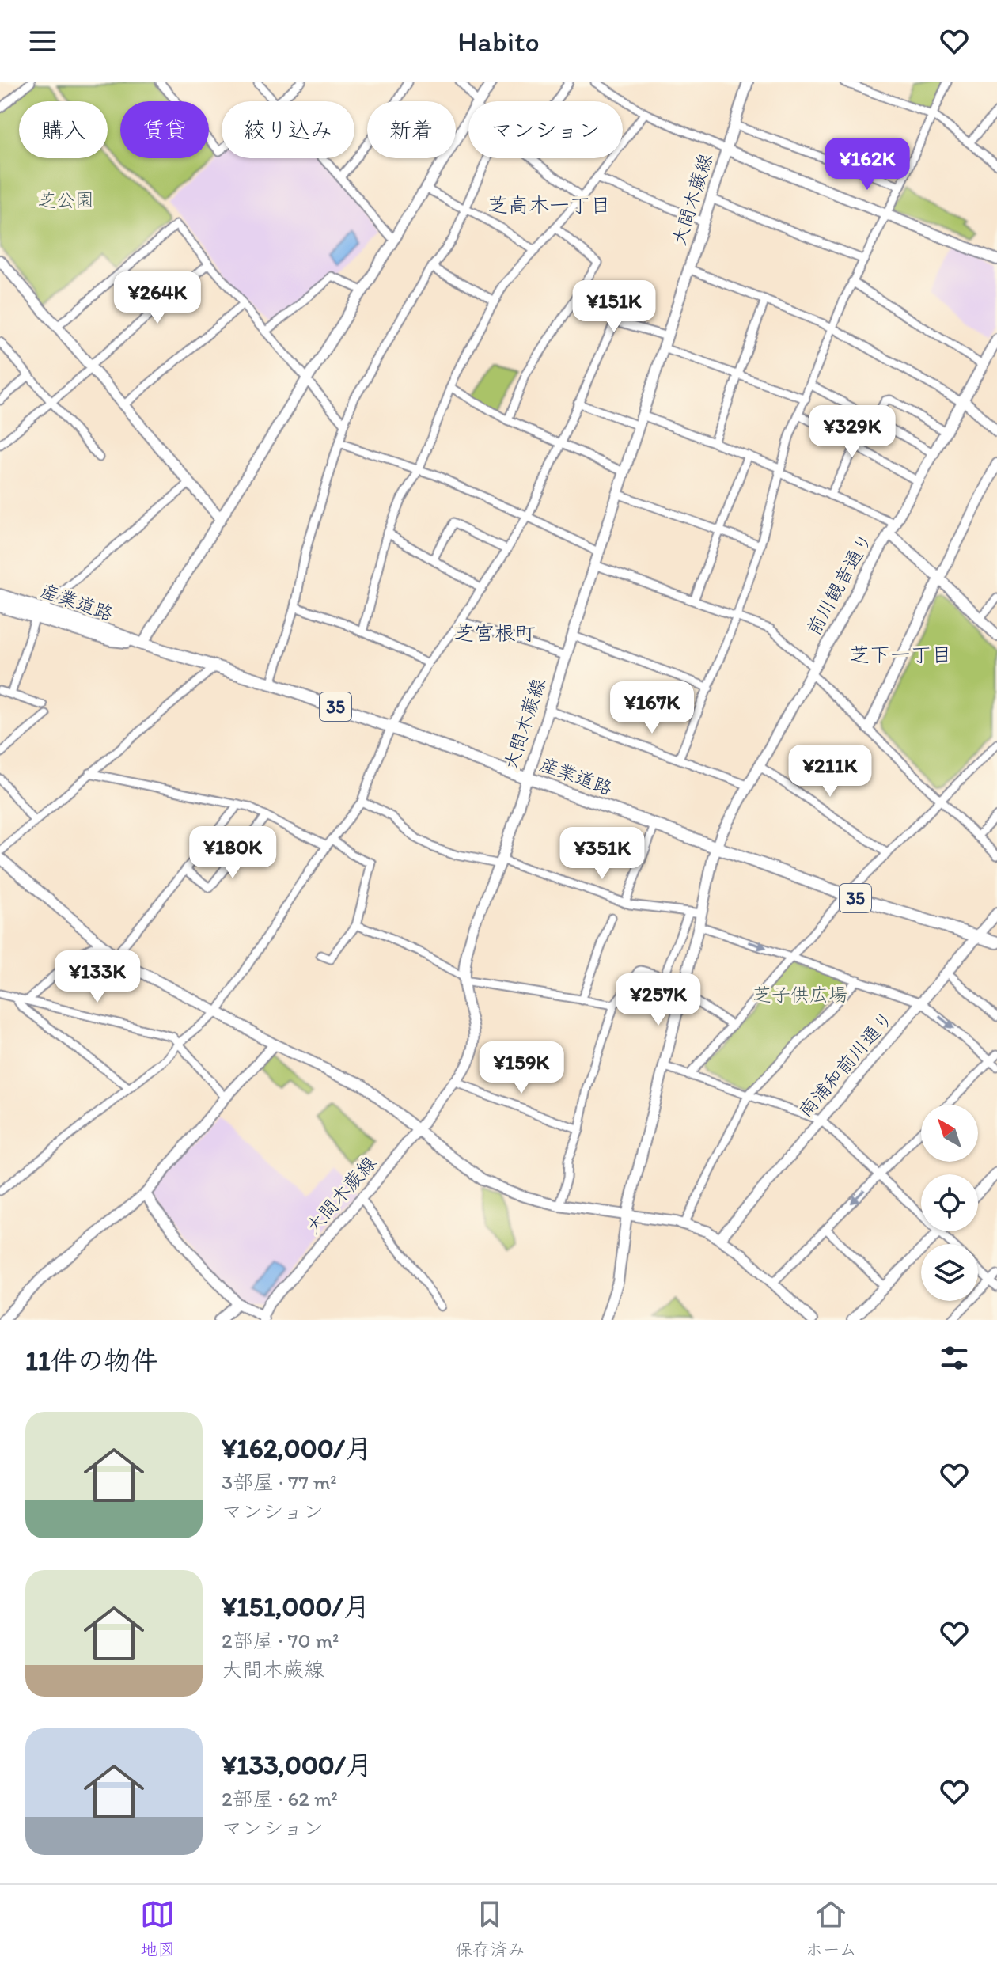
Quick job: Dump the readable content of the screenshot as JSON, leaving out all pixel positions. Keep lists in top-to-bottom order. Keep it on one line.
{"streets":{"main road":["産業道路","35"],"street":["大間木蕨線","前川観音通り","南浦和前川通り"]},"crossings":[["大間木蕨線","産業道路"],["前川観音通り","産業道路"],["産業道路","南浦和前川通り"]],"districts":["芝高木一丁目","芝宮根町","芝下一丁目"],"parks":["芝公園","芝子供広場"],"north":"top left","page":{"header":"Habito","chip":["購入","賃貸","絞り込み","新着","マンション"],"price":["¥162K","¥264K","¥151K","¥329K","¥167K","¥211K","¥180K","¥351K","¥133K","¥257K","¥159K"],"heading":"11件の物件","list":[{"name":"¥162,000/月","note":"3部屋 · 77 m² · マンション"},{"name":"¥151,000/月","note":"2部屋 · 70 m² · 大間木蕨線"},{"name":"¥133,000/月","note":"2部屋 · 62 m² · マンション"}],"tabs":["地図","保存済み","ホーム"]}}
